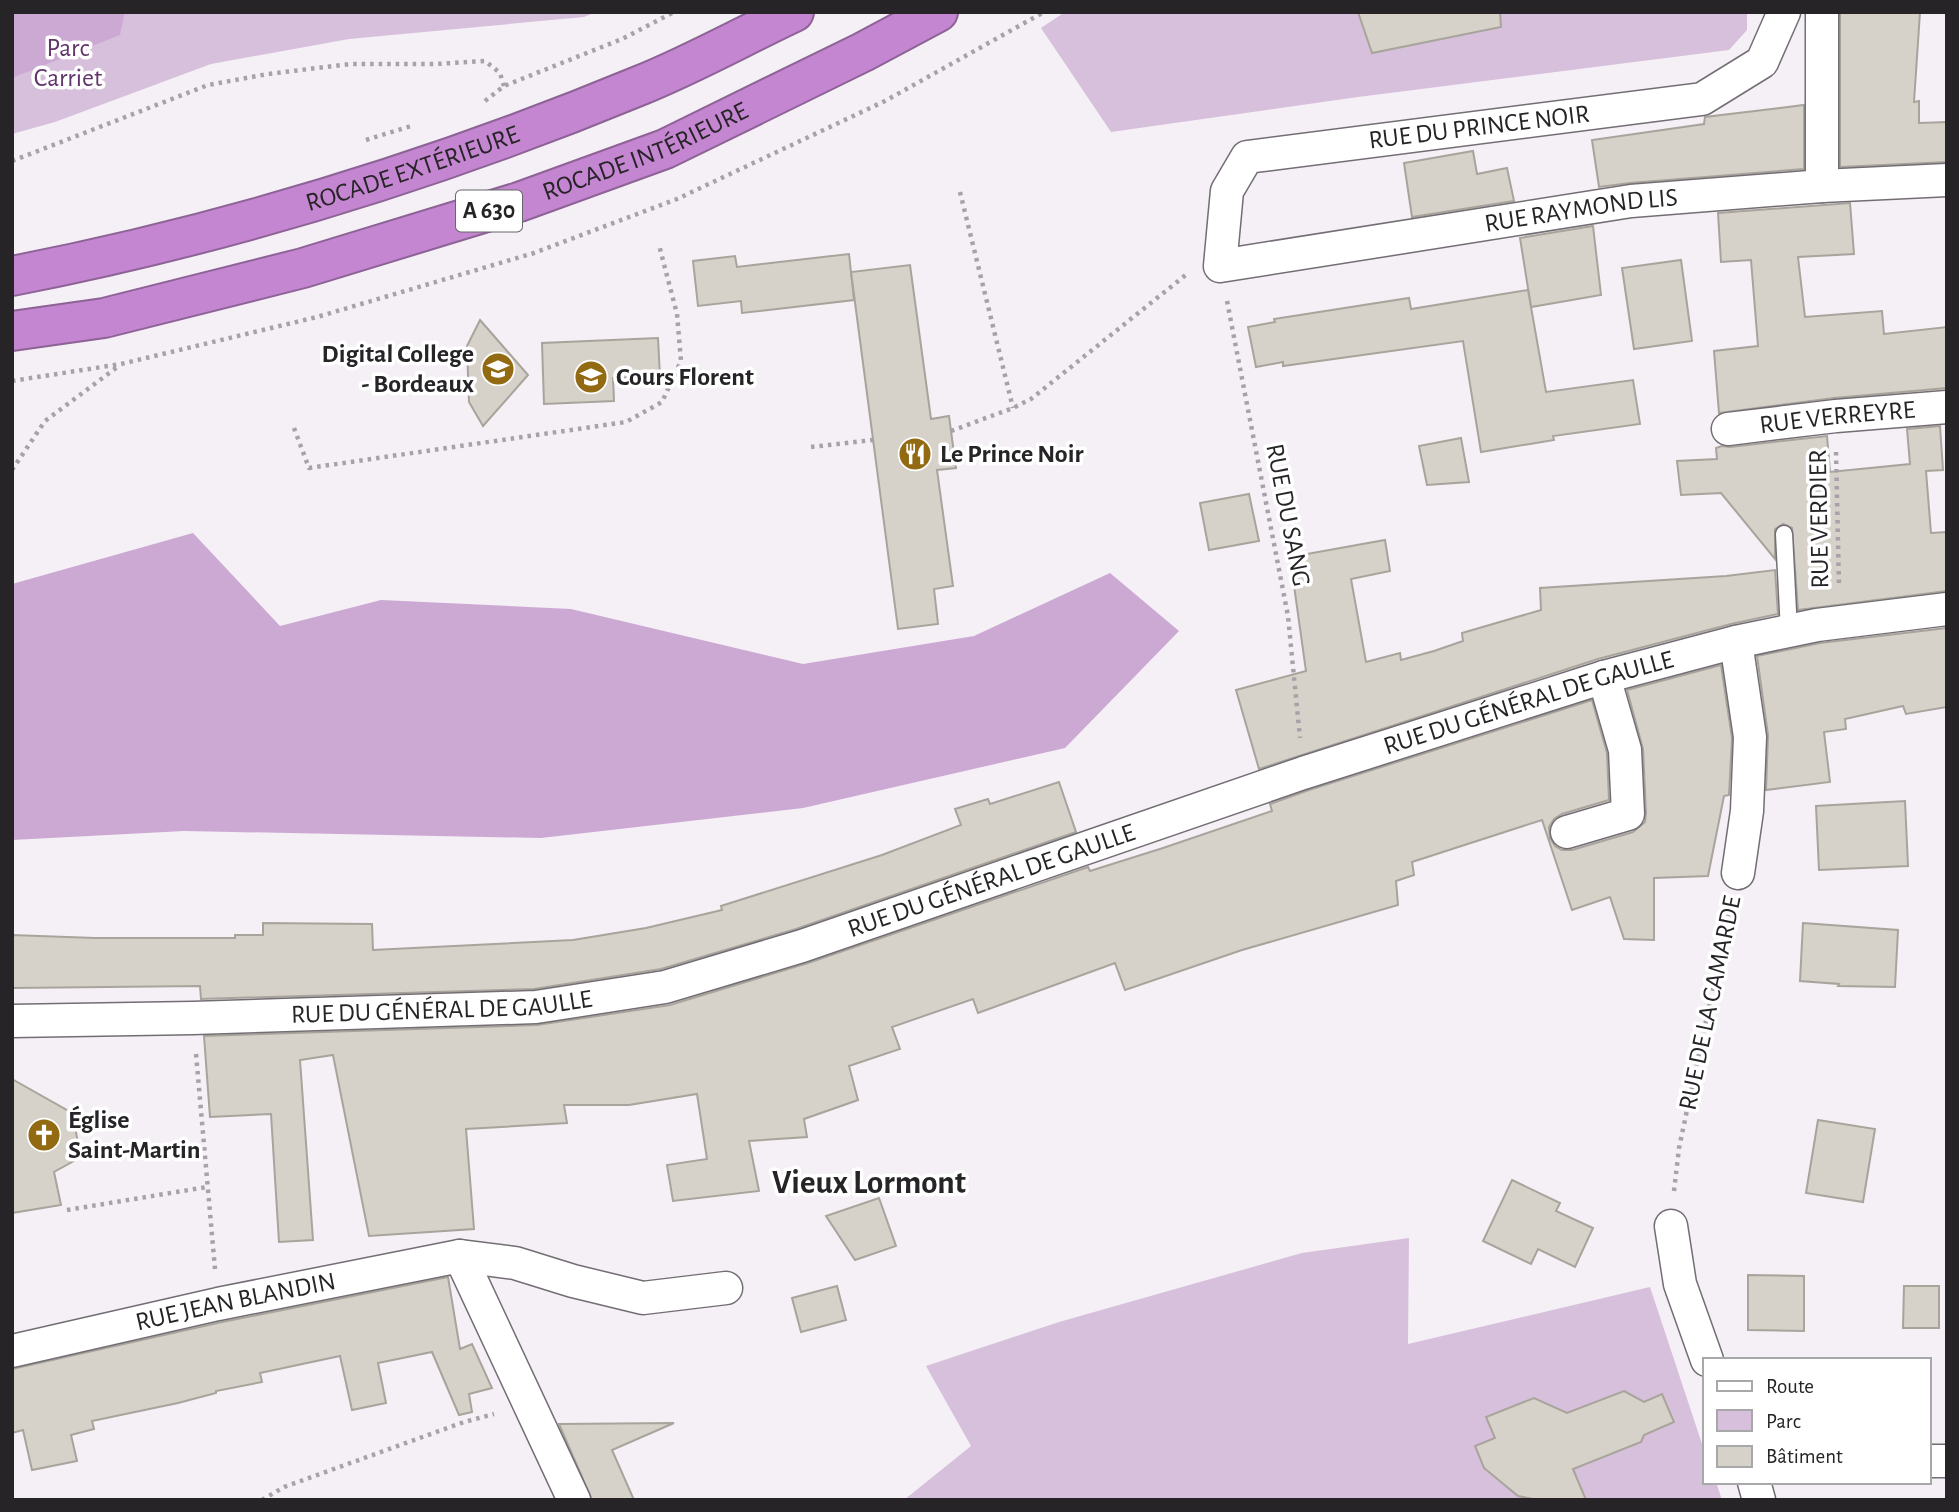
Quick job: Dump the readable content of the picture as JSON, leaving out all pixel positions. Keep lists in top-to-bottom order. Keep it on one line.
{"streets":{"highway":["ROCADE INTÉRIEURE","ROCADE EXTÉRIEURE","A 630"],"street":["RUE DU PRINCE NOIR","RUE RAYMOND LIS","RUE VERREYRE","RUE DU GÉNÉRAL DE GAULLE","RUE DE LA CAMARDE","RUE JEAN BLANDIN"],"path":["RUE DU SANG","RUE VERDIER"]},"crossings":[["RUE DU PRINCE NOIR","RUE RAYMOND LIS"],["RUE DU PRINCE NOIR","RUE DU SANG"],["RUE RAYMOND LIS","RUE DU SANG"],["RUE VERREYRE","RUE VERDIER"],["RUE DU SANG","RUE DU GÉNÉRAL DE GAULLE"],["RUE VERDIER","RUE DU GÉNÉRAL DE GAULLE"],["RUE DU GÉNÉRAL DE GAULLE","RUE DE LA CAMARDE"]],"districts":["Vieux Lormont"],"parks":["Parc Carriet"],"places":{"school or university":["Digital College - Bordeaux","Cours Florent"],"restaurant":["Le Prince Noir"],"church":["Église Saint-Martin"]},"legend":["Route","Parc","Bâtiment"]}
